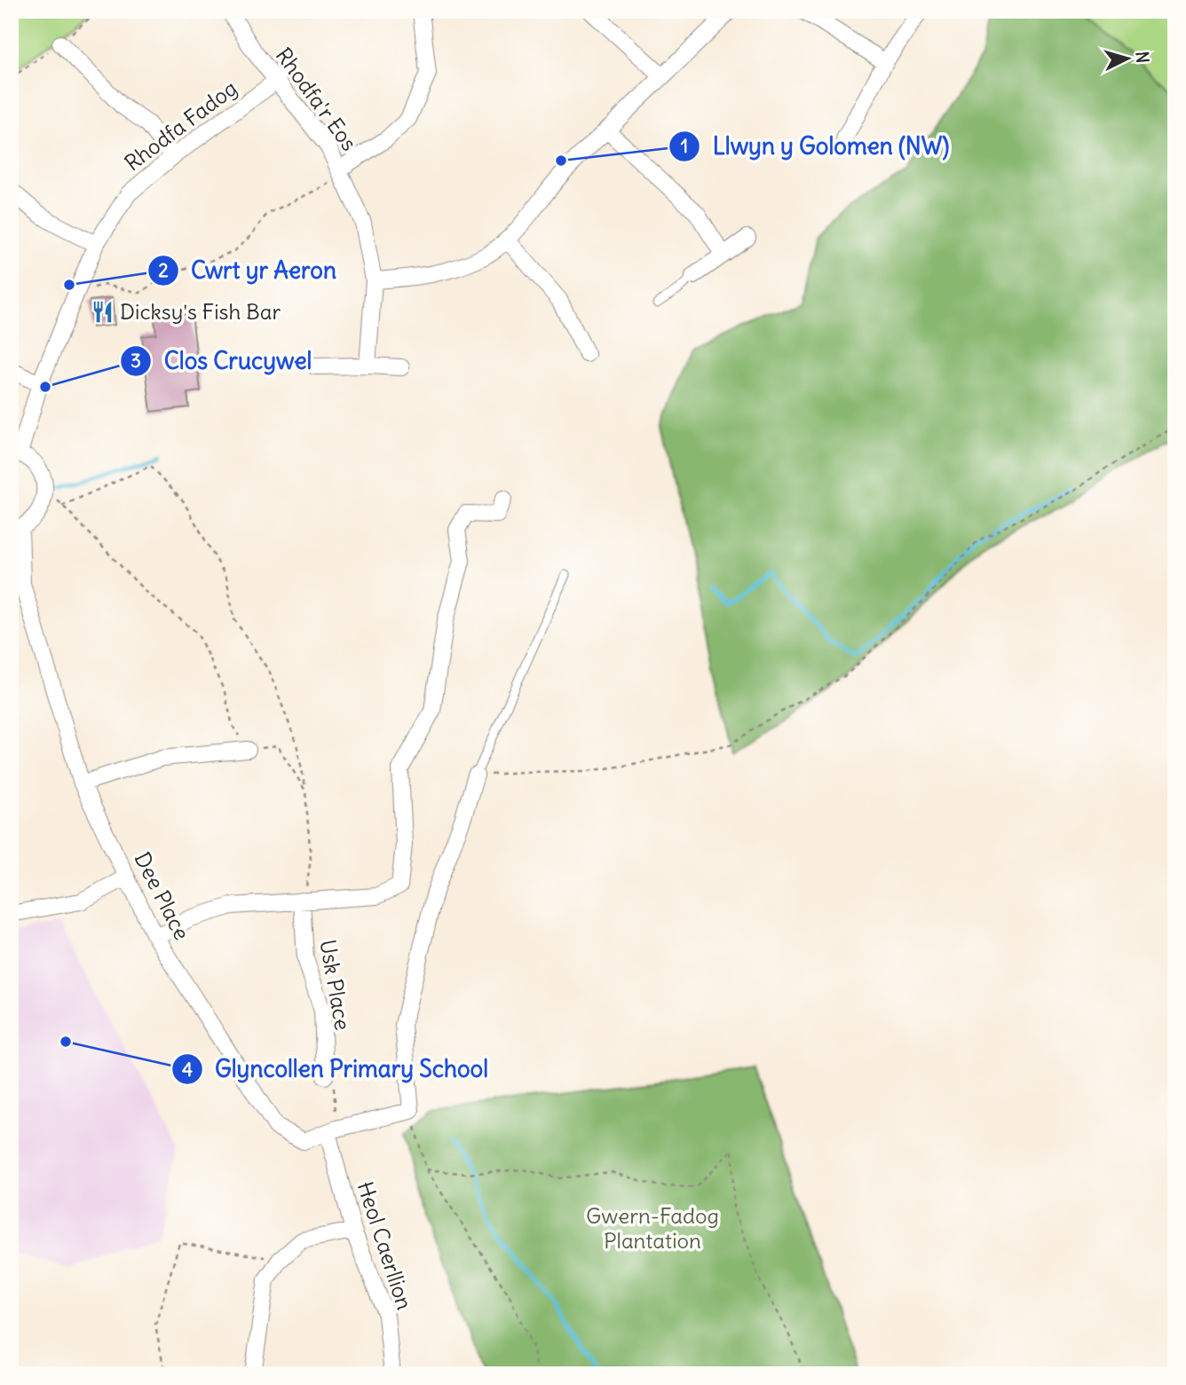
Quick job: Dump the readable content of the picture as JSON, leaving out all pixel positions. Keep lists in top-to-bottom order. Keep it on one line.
{"streets":{"street":["Rhodfa'r Eos","Rhodfa Fadog","Dee Place","Usk Place","Heol Caerllion"]},"crossings":[["Rhodfa'r Eos","Rhodfa Fadog"],["Dee Place","Heol Caerllion"]],"parks":["Gwern-Fadog Plantation"],"places":{"other":["Llwyn y Golomen (NW)","Cwrt yr Aeron","Clos Crucywel","Glyncollen Primary School"],"restaurant":["Dicksy's Fish Bar"]},"north":"right"}
